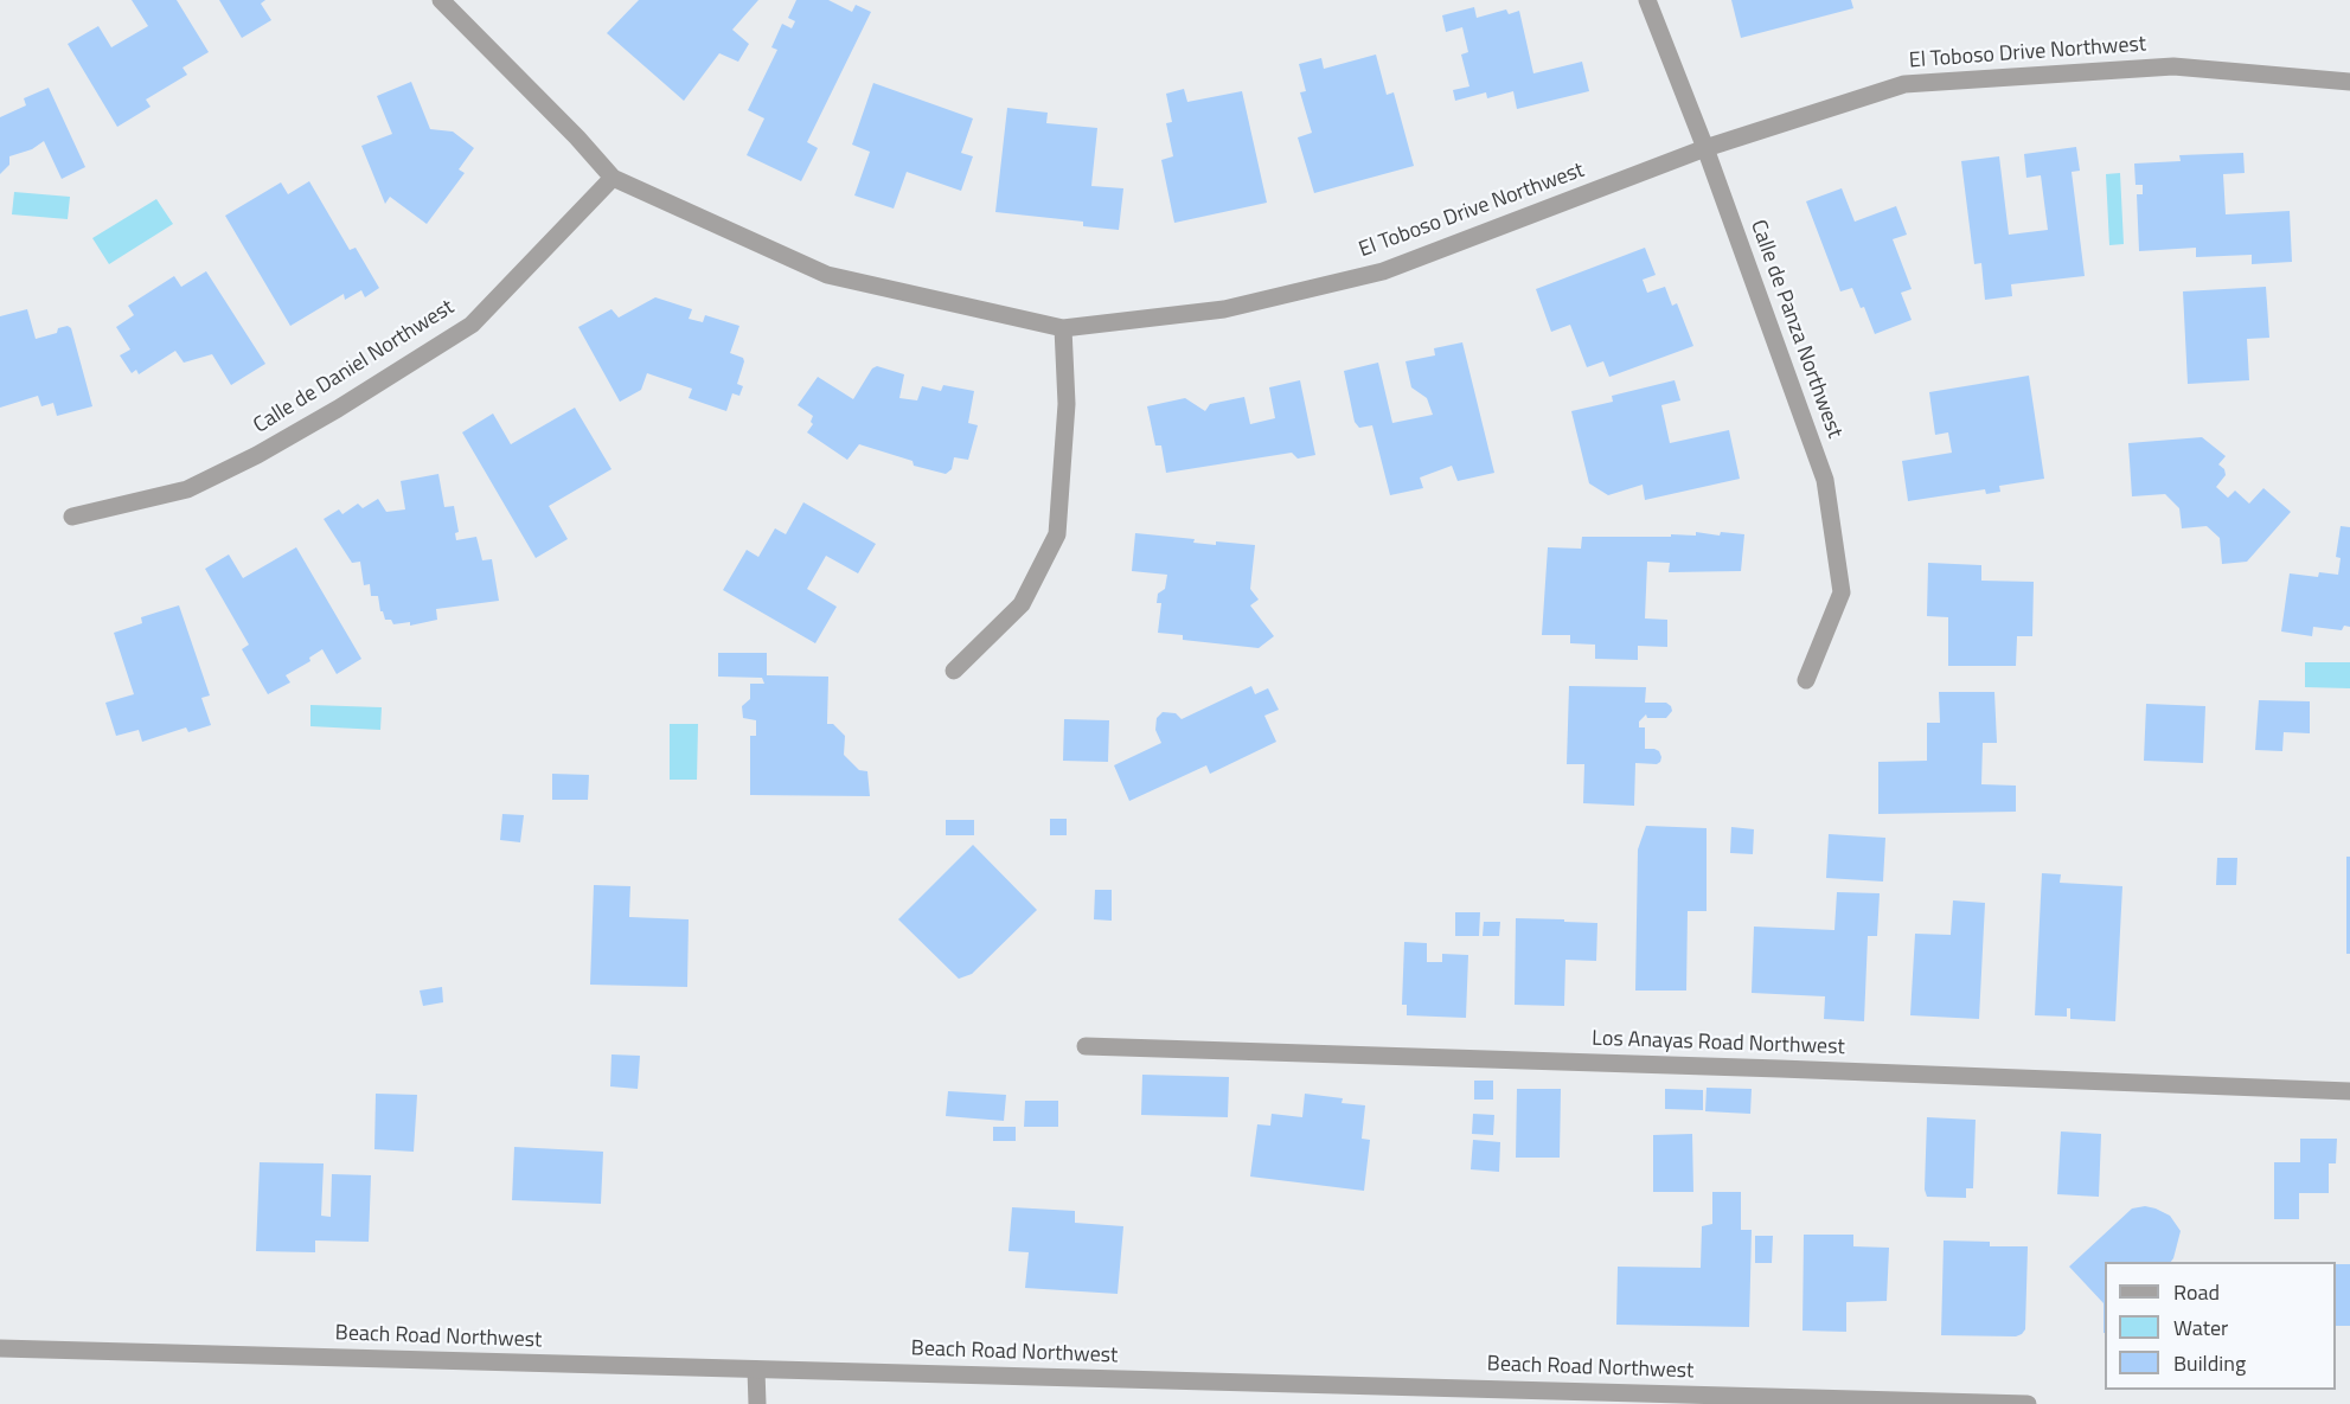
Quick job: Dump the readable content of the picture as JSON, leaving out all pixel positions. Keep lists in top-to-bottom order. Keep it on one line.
{"streets":{"street":["El Toboso Drive Northwest","Calle de Panza Northwest","Calle de Daniel Northwest","Los Anayas Road Northwest","Beach Road Northwest"]},"crossings":[["El Toboso Drive Northwest","Calle de Panza Northwest"],["El Toboso Drive Northwest","Calle de Daniel Northwest"]],"legend":["Road","Water","Building"]}
